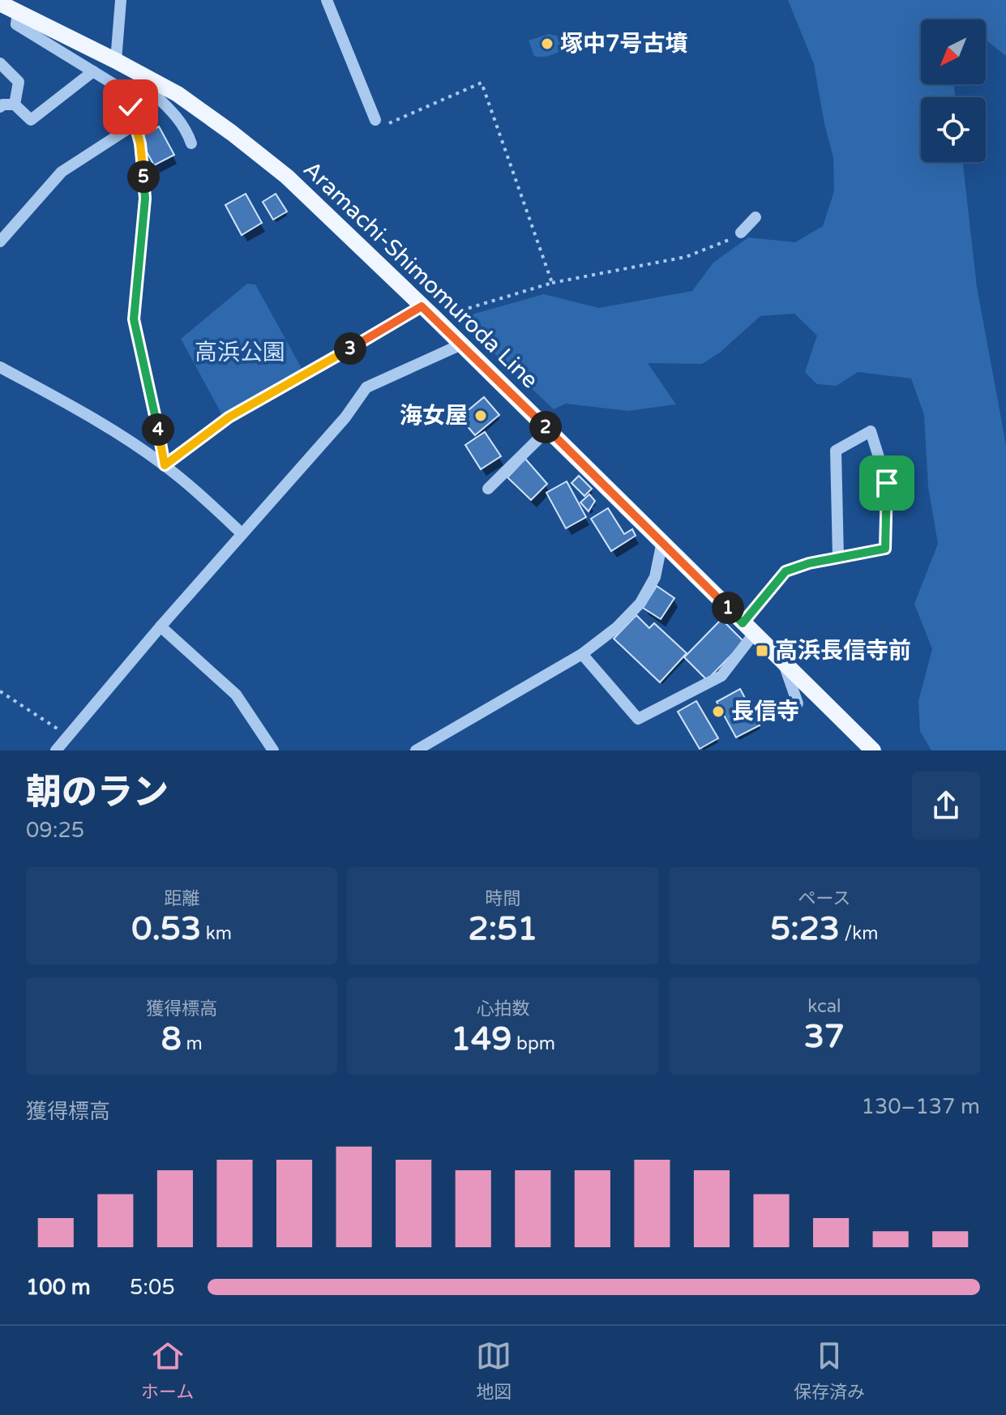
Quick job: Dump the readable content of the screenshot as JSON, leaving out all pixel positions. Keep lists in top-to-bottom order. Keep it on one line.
{"streets":{"main road":["Aramachi-Shimomuroda Line"]},"parks":["高浜公園"],"places":{"other":["塚中7号古墳","海女屋","長信寺"],"transit":["高浜長信寺前"]},"north":"bottom left","page":{"pins":["5","3","2","4","1"],"heading":["朝のラン","09:25"],"stats":[["距離","0.53 km"],["時間","2:51"],["ペース","5:23 /km"],["獲得標高","8 m"],["心拍数","149 bpm"],["kcal","37"]],"chart":["獲得標高","130–137 m"],"list":[{"name":"100 m","note":"5:05"}],"tabs":["ホーム","地図","保存済み"]}}
